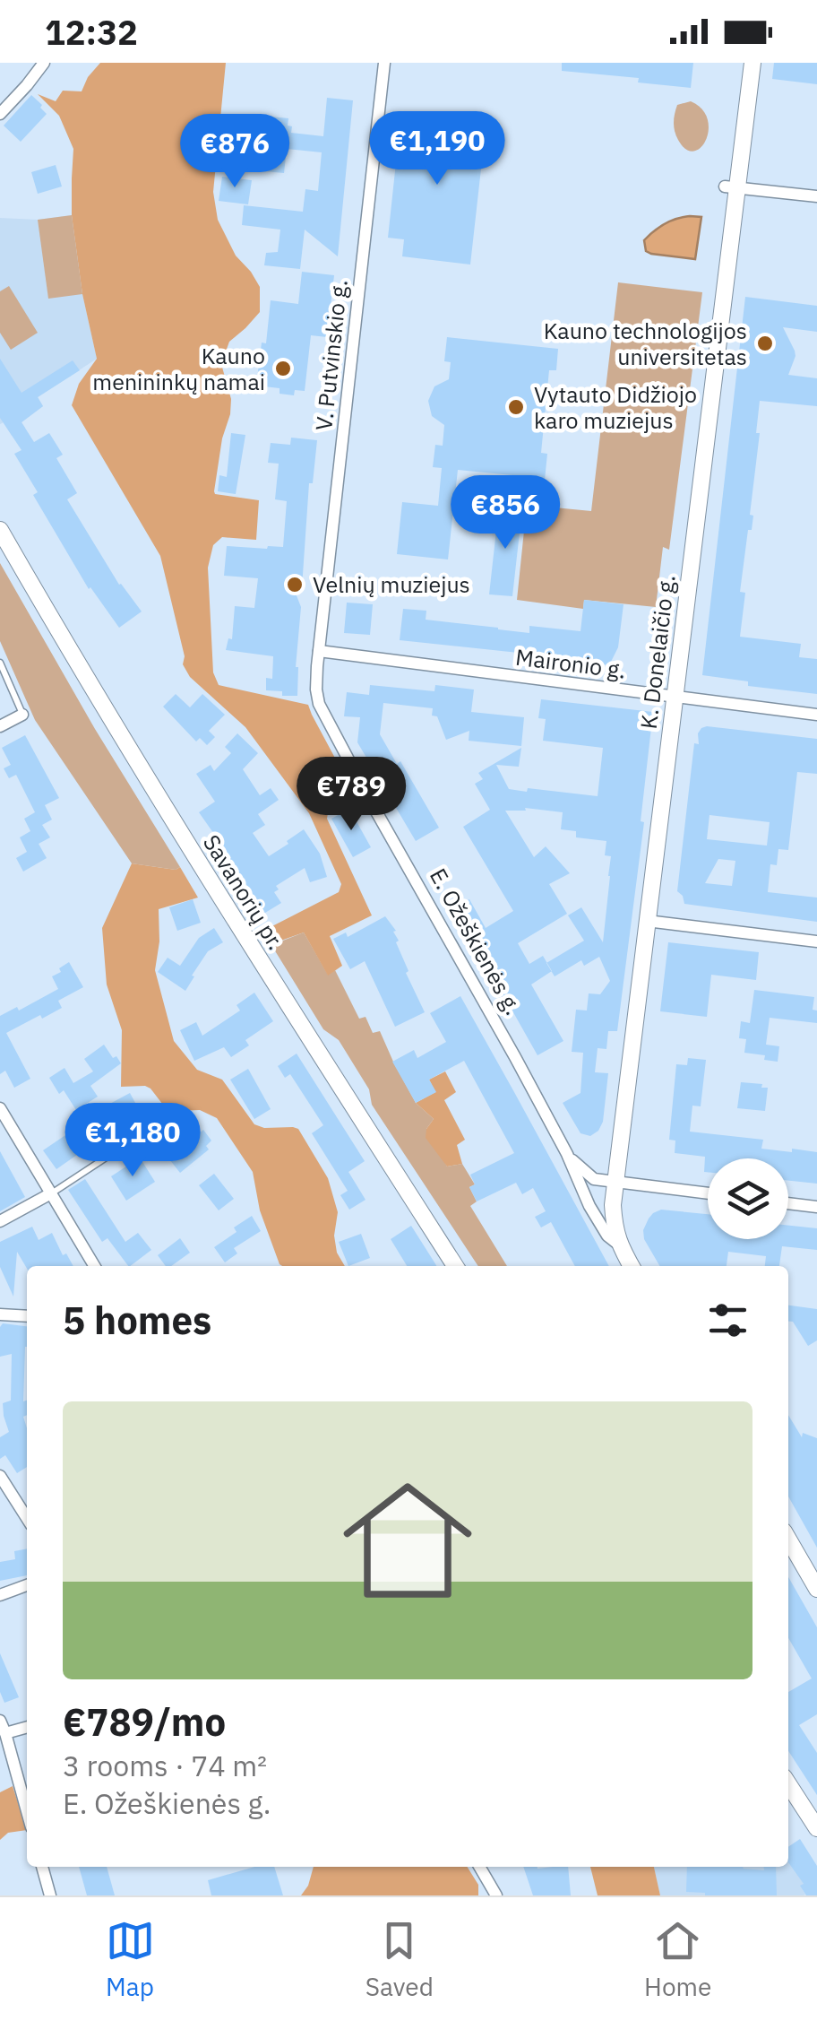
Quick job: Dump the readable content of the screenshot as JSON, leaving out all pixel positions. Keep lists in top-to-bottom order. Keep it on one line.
{"streets":{"street":["V. Putvinskio g.","K. Donelaičio g.","Maironio g.","Savanorių pr.","E. Ožeškienės g."]},"crossings":[["V. Putvinskio g.","Maironio g."],["V. Putvinskio g.","E. Ožeškienės g."],["K. Donelaičio g.","Maironio g."],["K. Donelaičio g.","E. Ožeškienės g."],["Maironio g.","E. Ožeškienės g."]],"places":["Kauno technologijos universitetas","Kauno menininkų namai","Vytauto Didžiojo karo muziejus","Velnių muziejus"],"page":{"status":"12:32","price":["€1,190","€876","€856","€789","€1,180"],"heading":"5 homes","list":[{"name":"€789/mo","note":"3 rooms · 74 m² · E. Ožeškienės g."}],"tabs":["Map","Saved","Home"]}}
